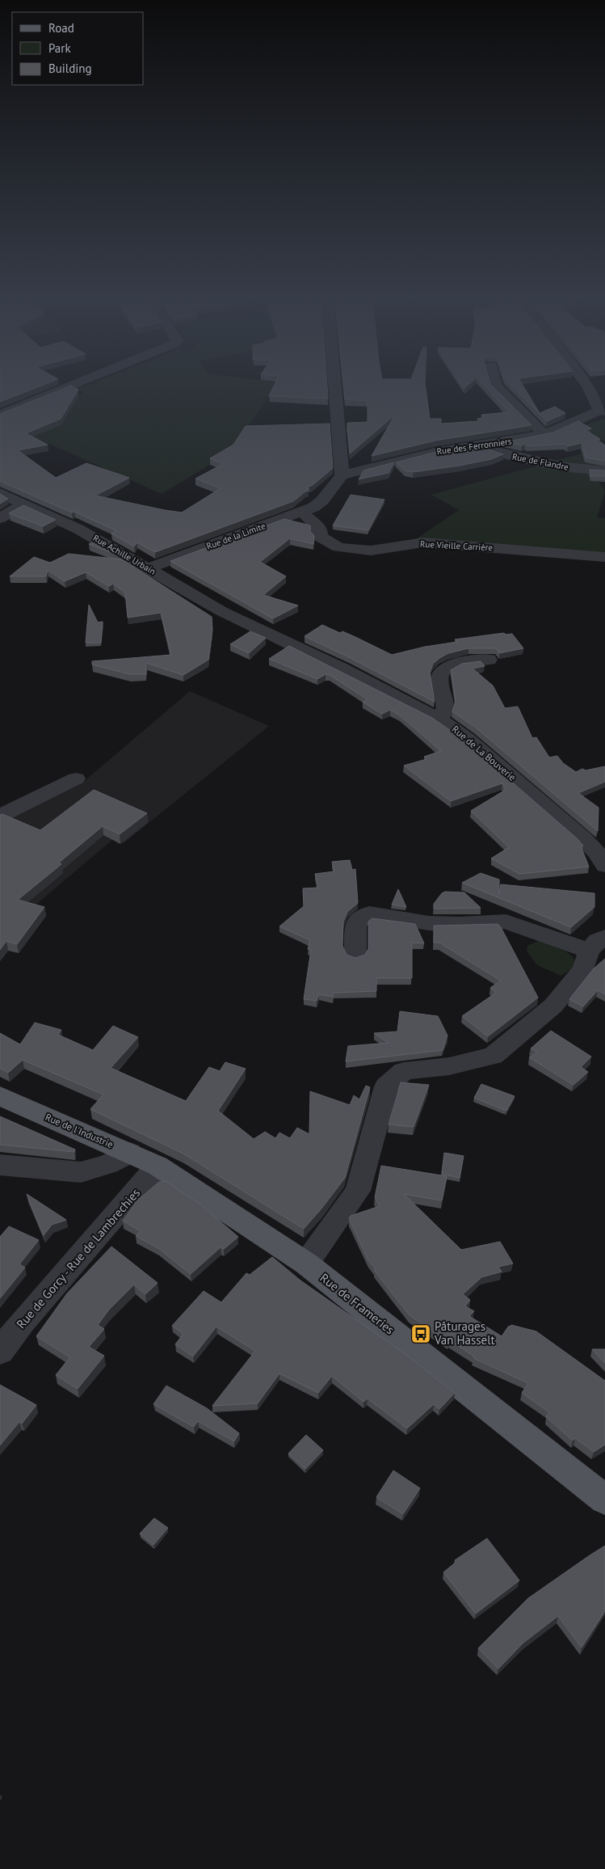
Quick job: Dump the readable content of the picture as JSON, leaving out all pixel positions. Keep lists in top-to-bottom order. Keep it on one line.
{"streets":{"main road":["Rue de l'Industrie","Rue de Frameries"],"street":["Rue des Ferronniers","Rue de Flandre","Rue de la Limite","Rue Vieille Carrière","Rue Achille Urbain","Rue de La Bouverie","Rue de Gorcy - Rue de Lambrechies"]},"crossings":[["Rue des Ferronniers","Rue de Flandre"],["Rue des Ferronniers","Rue de la Limite"],["Rue de la Limite","Rue Vieille Carrière"],["Rue de la Limite","Rue Achille Urbain"],["Rue Achille Urbain","Rue de La Bouverie"],["Rue de l'Industrie","Rue de Gorcy - Rue de Lambrechies"],["Rue de l'Industrie","Rue de Frameries"],["Rue de Gorcy - Rue de Lambrechies","Rue de Frameries"]],"places":{"bus stop":["Pâturages Van Hasselt"]},"legend":["Road","Park","Building"]}
